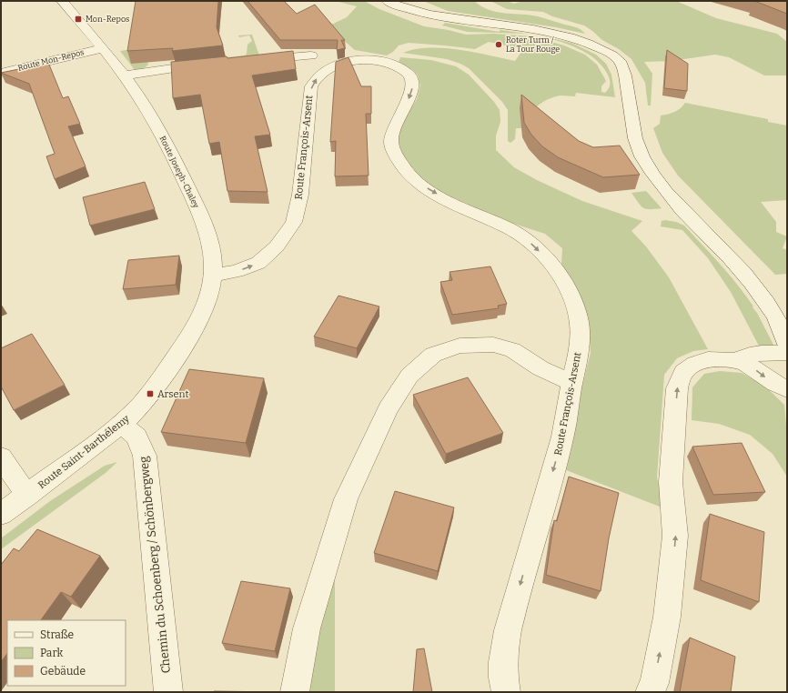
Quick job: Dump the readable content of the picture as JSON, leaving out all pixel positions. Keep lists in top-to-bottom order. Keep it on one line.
{"streets":{"street":["Route Mon-Repos","Route François-Arsent","Route Joseph-Chaley","Route Saint-Barthélemy","Chemin du Schoenberg / Schönbergweg"]},"crossings":[["Route Mon-Repos","Route Joseph-Chaley"],["Route François-Arsent","Route Joseph-Chaley"],["Route Joseph-Chaley","Route Saint-Barthélemy"],["Route Saint-Barthélemy","Chemin du Schoenberg / Schönbergweg"]],"places":{"transit":["Mon-Repos","Arsent"],"other":["Roter Turm / La Tour Rouge"]},"legend":["Straße","Park","Gebäude"]}
